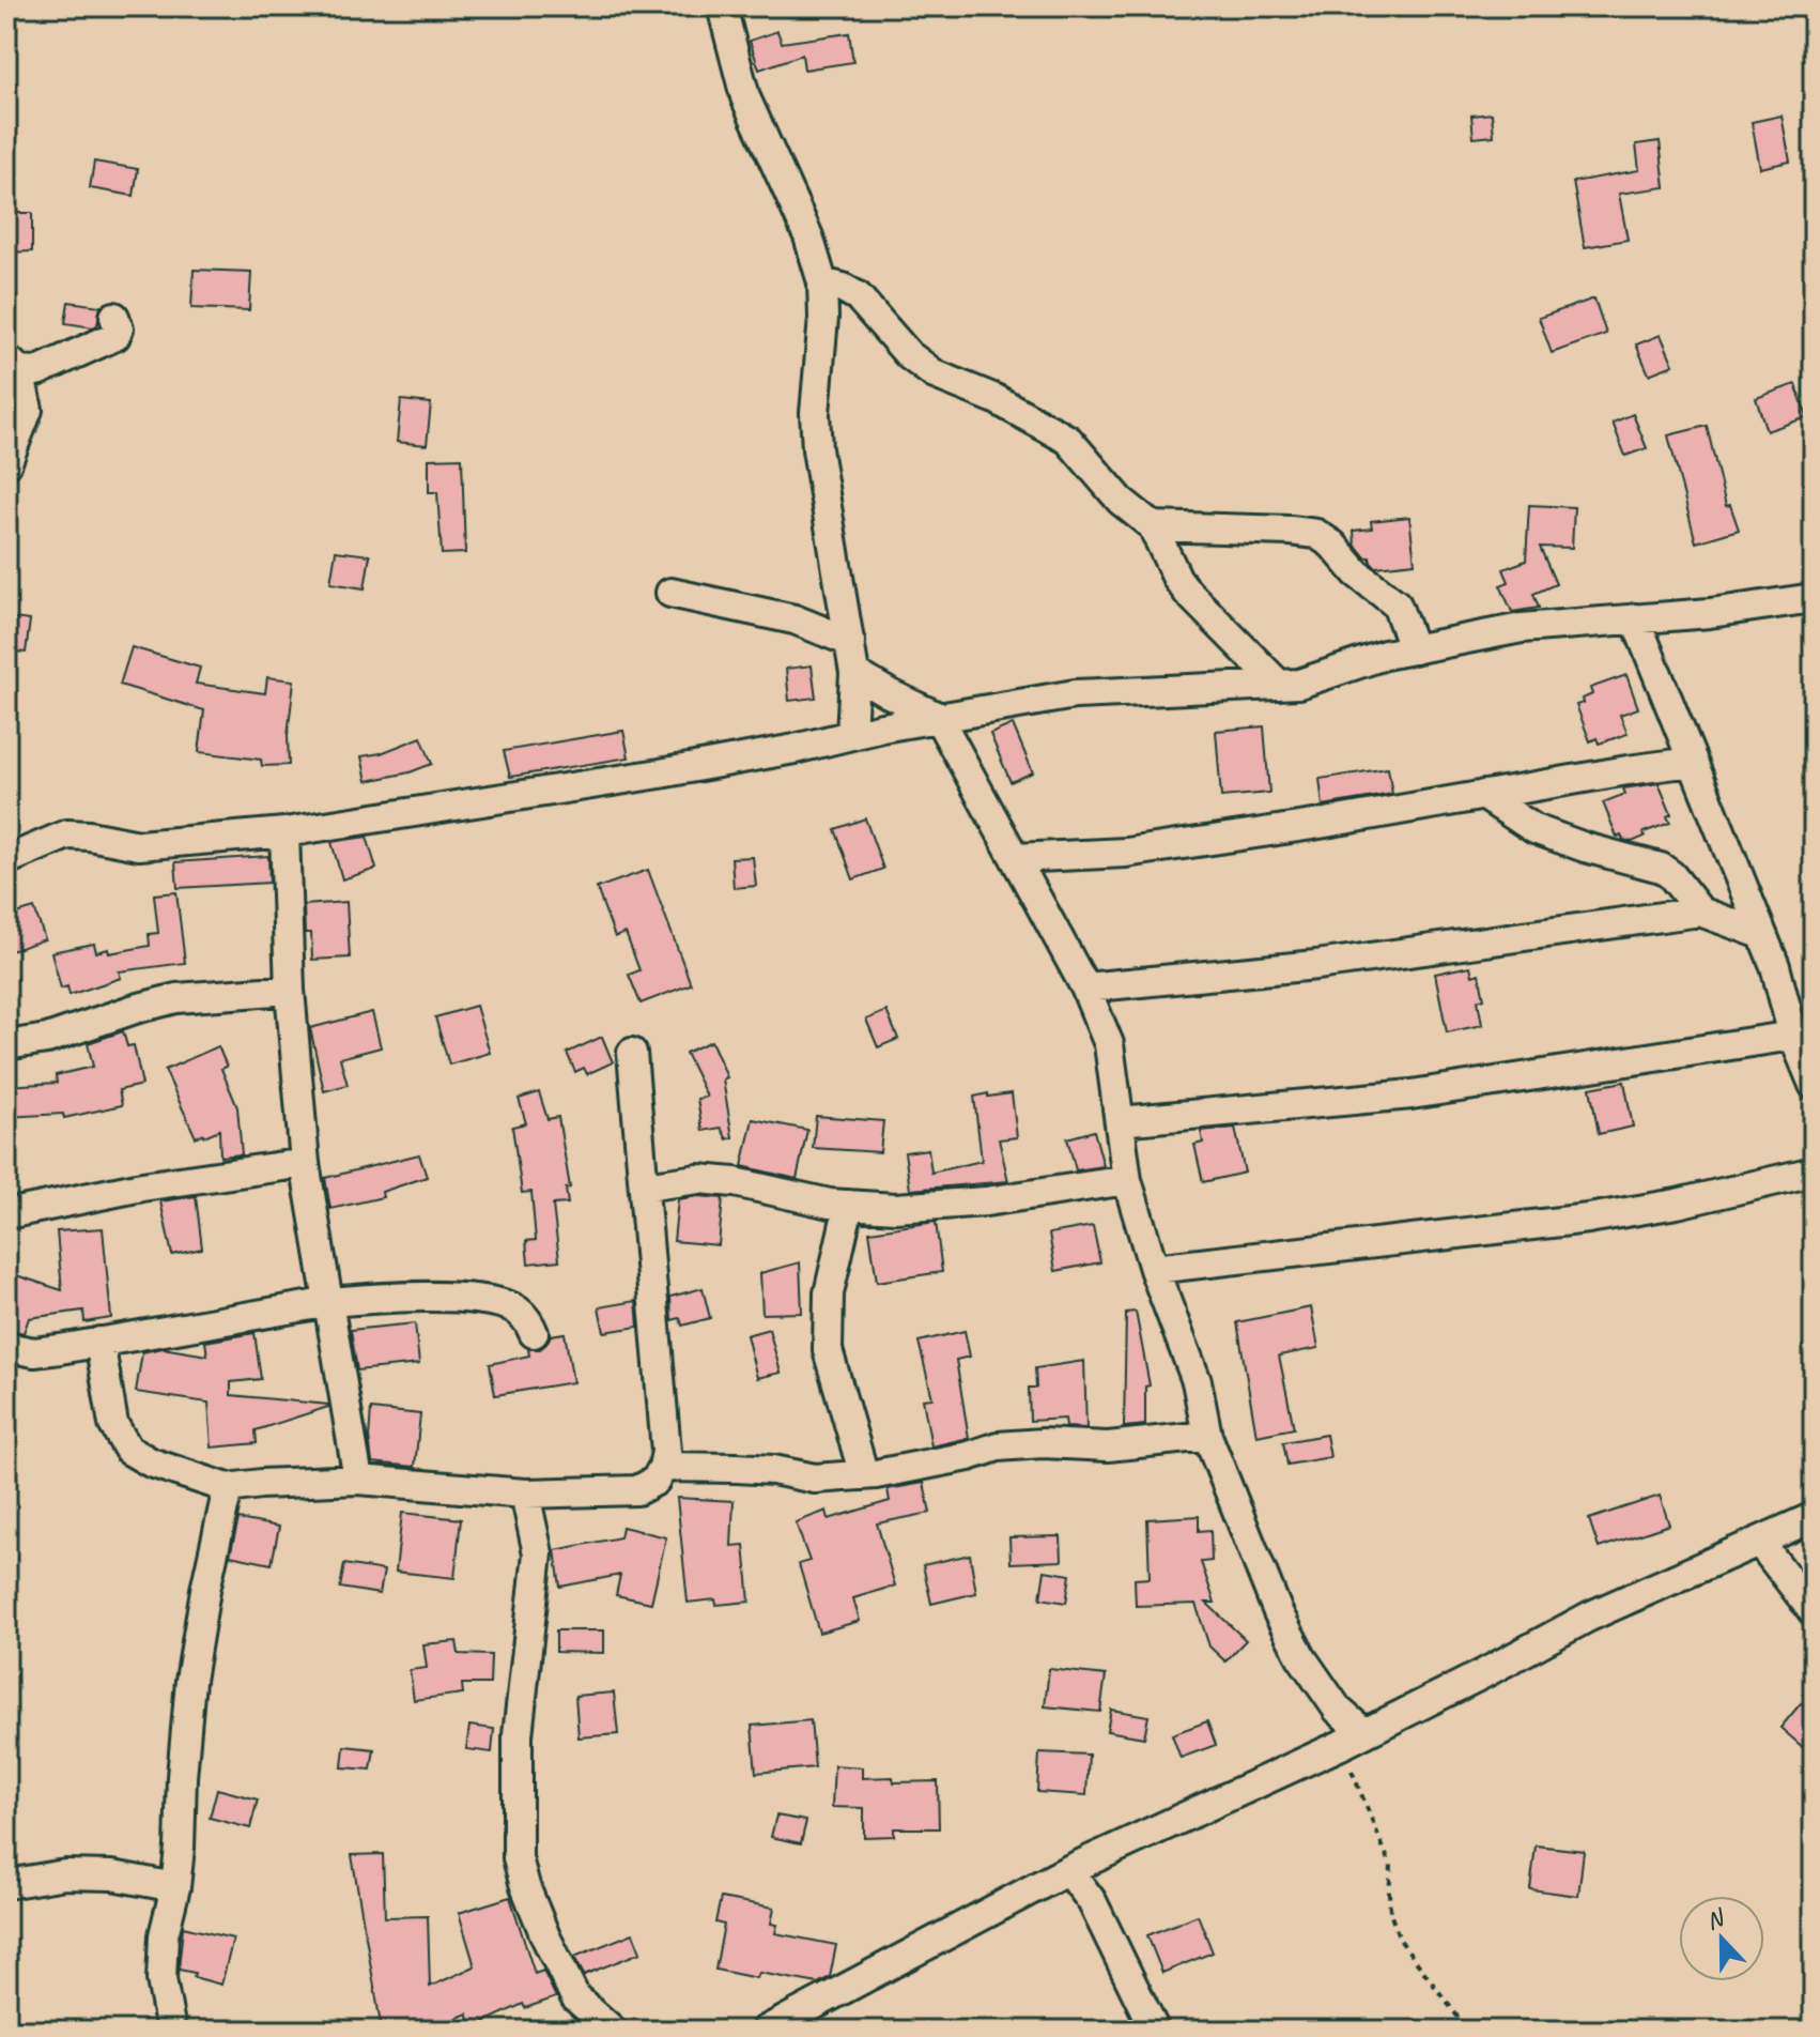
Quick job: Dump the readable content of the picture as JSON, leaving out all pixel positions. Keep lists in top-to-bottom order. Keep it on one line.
{"north":"top"}
